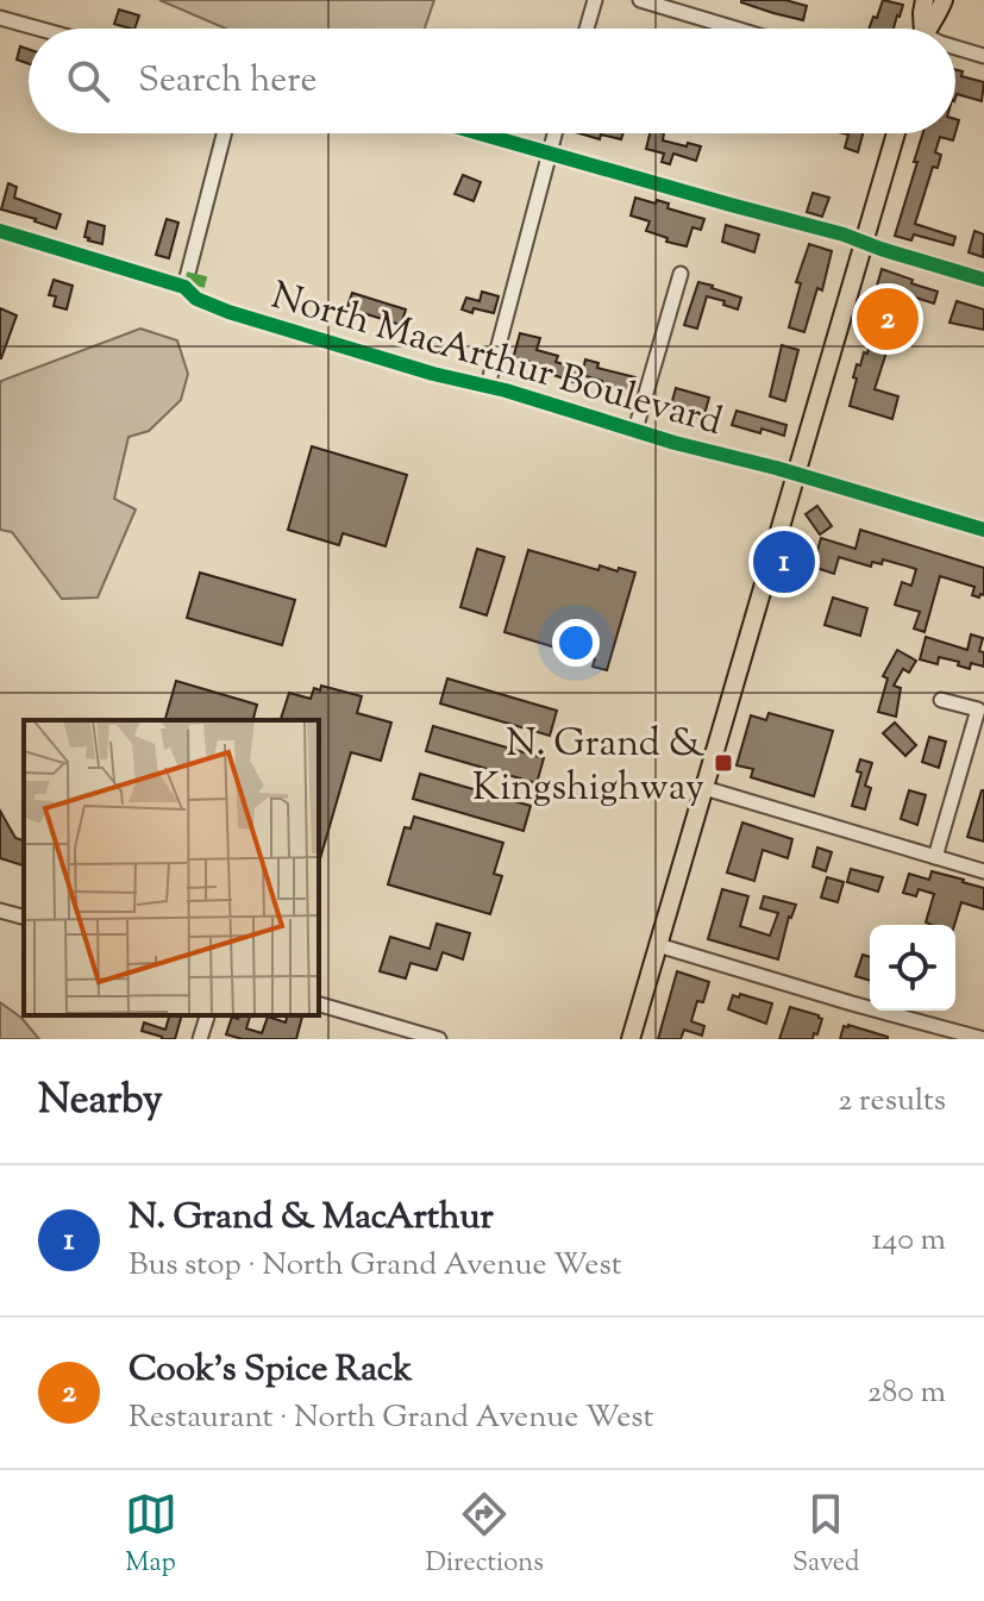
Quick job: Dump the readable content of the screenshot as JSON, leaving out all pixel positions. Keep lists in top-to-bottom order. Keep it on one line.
{"streets":{"street":["North MacArthur Boulevard"]},"places":{"transit":["N. Grand & Kingshighway"]},"page":{"search":"Search here","pins":["2","1"],"heading":["Nearby","2 results"],"list":[{"mark":"1","name":"N. Grand & MacArthur","note":"Bus stop · North Grand Avenue West","value":"140 m"},{"mark":"2","name":"Cook's Spice Rack","note":"Restaurant · North Grand Avenue West","value":"280 m"}],"nav":["Map","Directions","Saved"]}}
